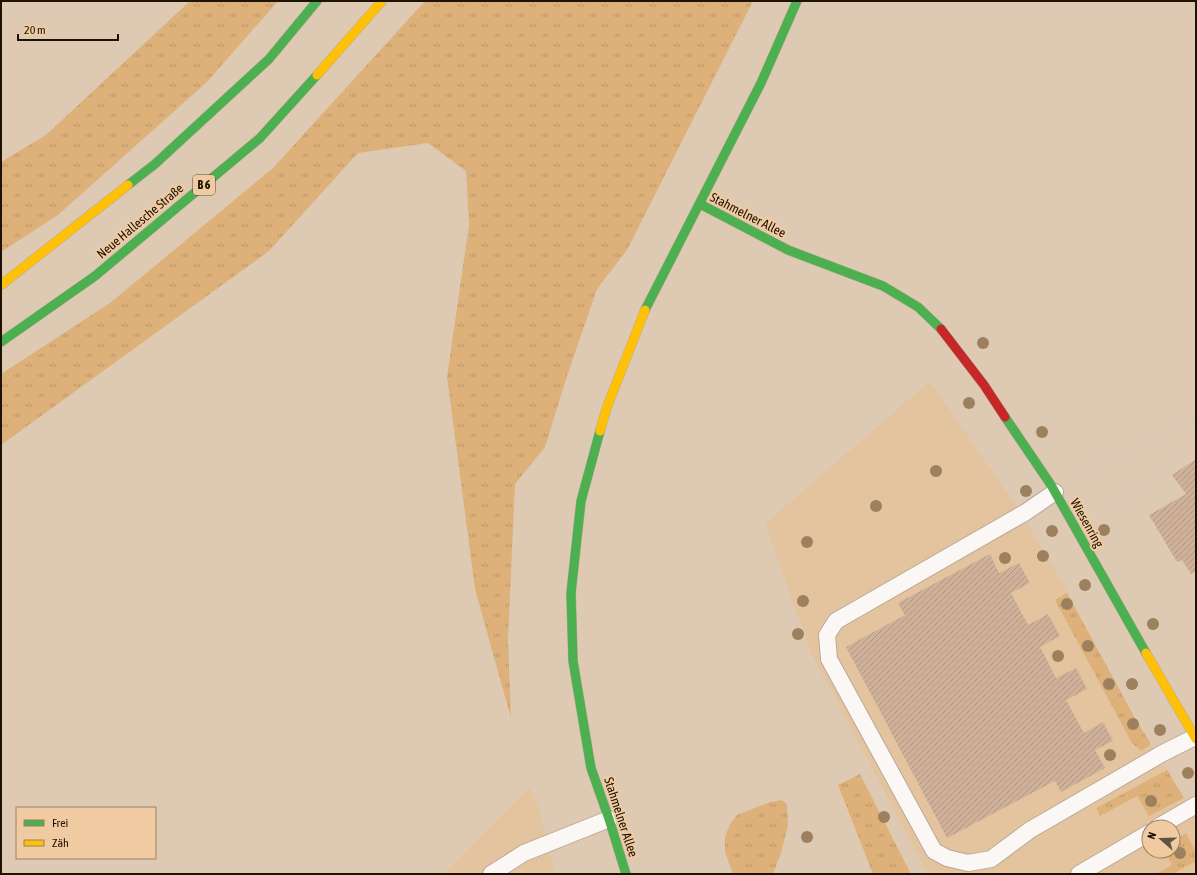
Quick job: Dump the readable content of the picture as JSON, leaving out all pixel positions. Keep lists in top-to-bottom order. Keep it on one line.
{"streets":{"street":["B 6","Stahmelner Allee","Neue Hallesche Straße","Wiesenring"]},"crossings":[["Stahmelner Allee","Wiesenring"]],"legend":["Frei","Zäh"],"scale_bar":"20 m","north":"left"}
